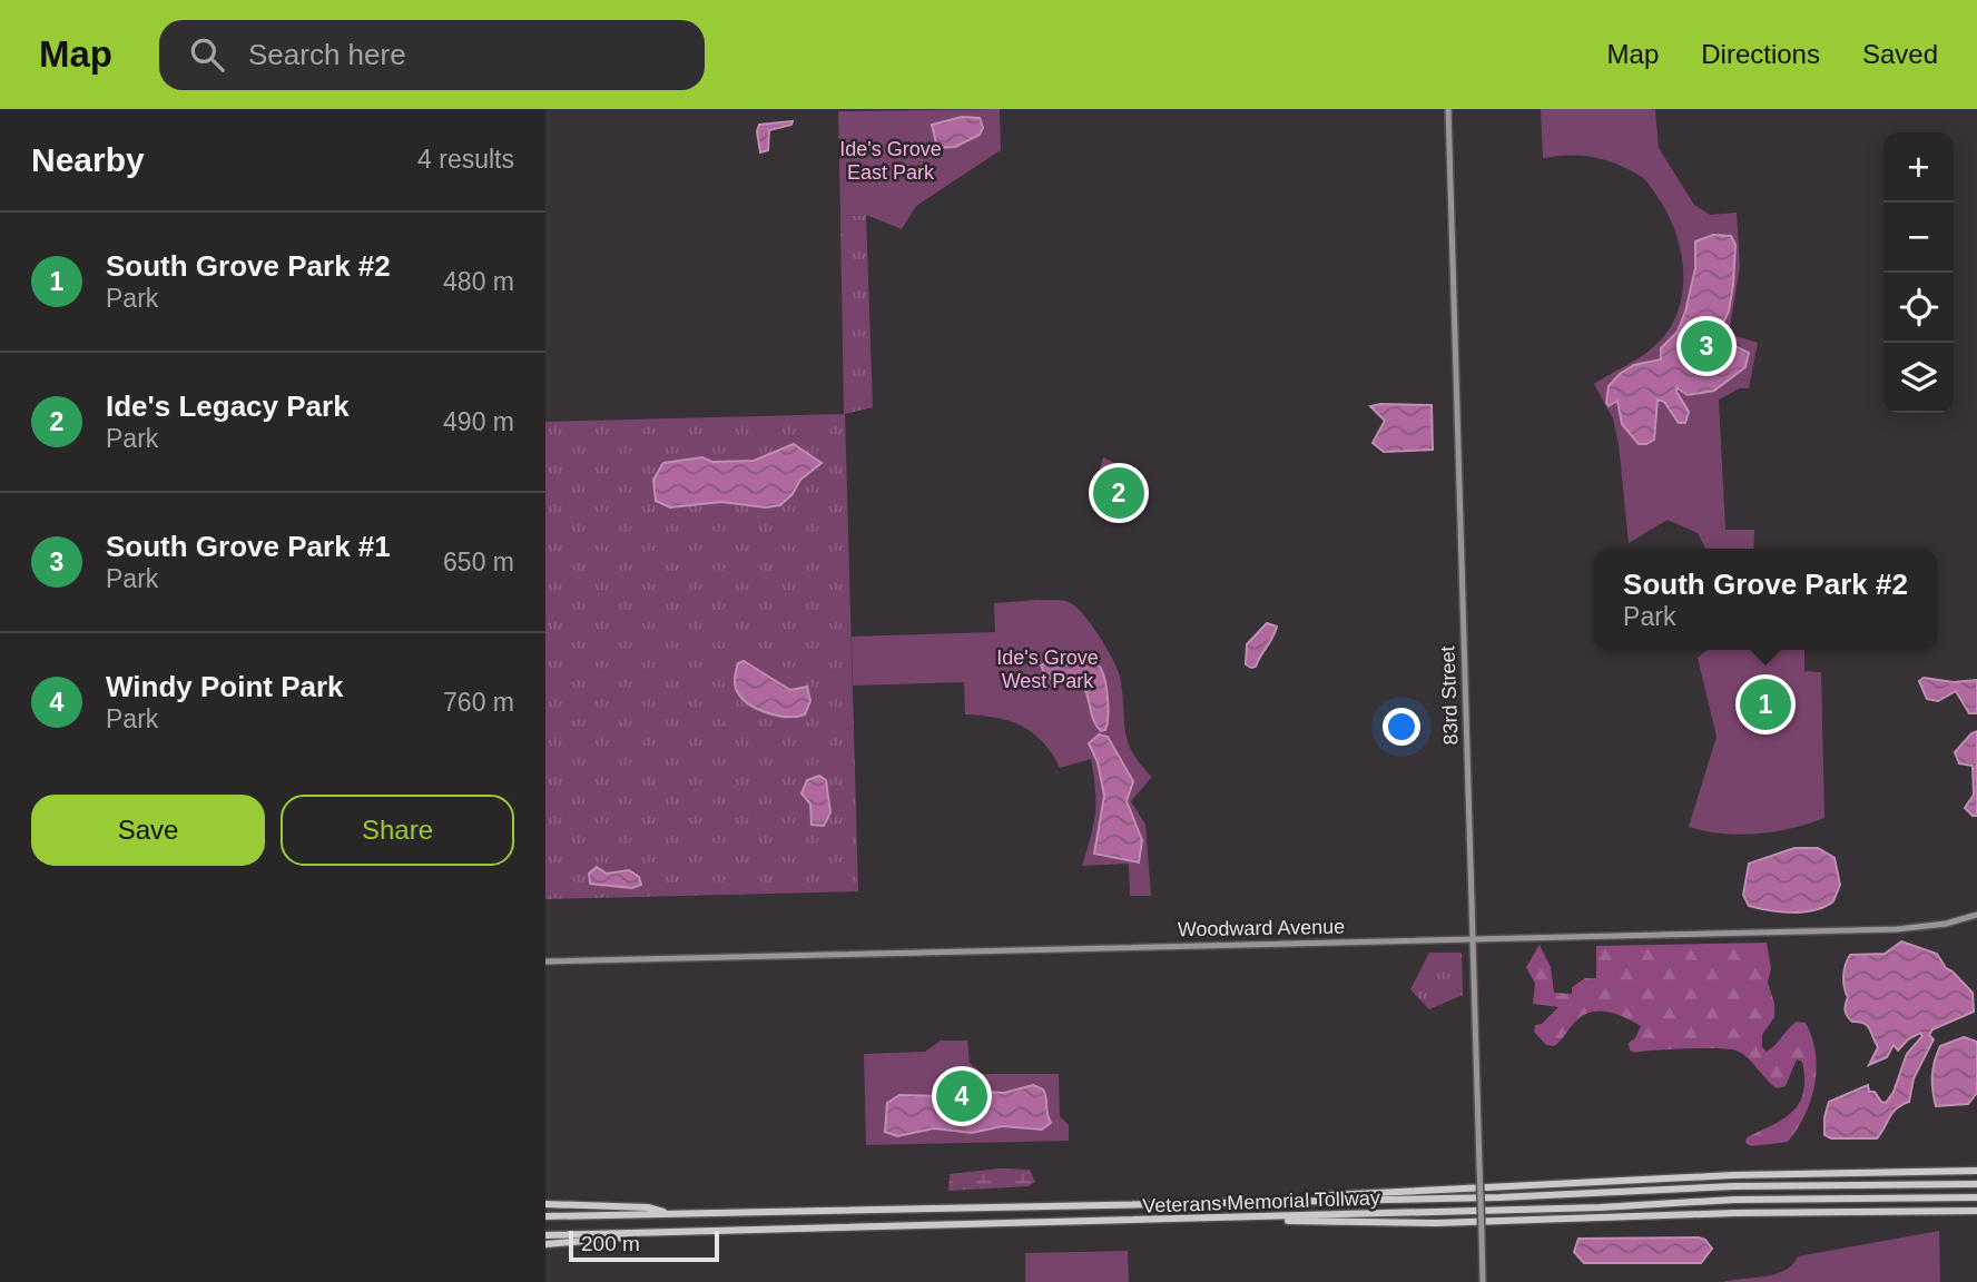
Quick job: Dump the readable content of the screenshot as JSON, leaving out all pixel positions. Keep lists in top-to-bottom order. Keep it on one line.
{"streets":{"highway":["Veterans Memorial Tollway"],"main road":["83rd Street","Woodward Avenue"]},"crossings":[["83rd Street","Woodward Avenue"]],"parks":["Ide's Grove East Park","Ide's Grove West Park"],"scale_bar":"200 m","page":{"header":"Map","search":"Search here","nav":["Map","Directions","Saved"],"heading":["Nearby","4 results"],"map_buttons":["+","−"],"list":[{"mark":"1","name":"South Grove Park #2","note":"Park","value":"480 m"},{"mark":"2","name":"Ide's Legacy Park","note":"Park","value":"490 m"},{"mark":"3","name":"South Grove Park #1","note":"Park","value":"650 m"},{"mark":"4","name":"Windy Point Park","note":"Park","value":"760 m"}],"pins":["3","2","1","4"],"popup":["South Grove Park #2","Park"],"buttons":["Save","Share"],"scale":"200 m"}}
